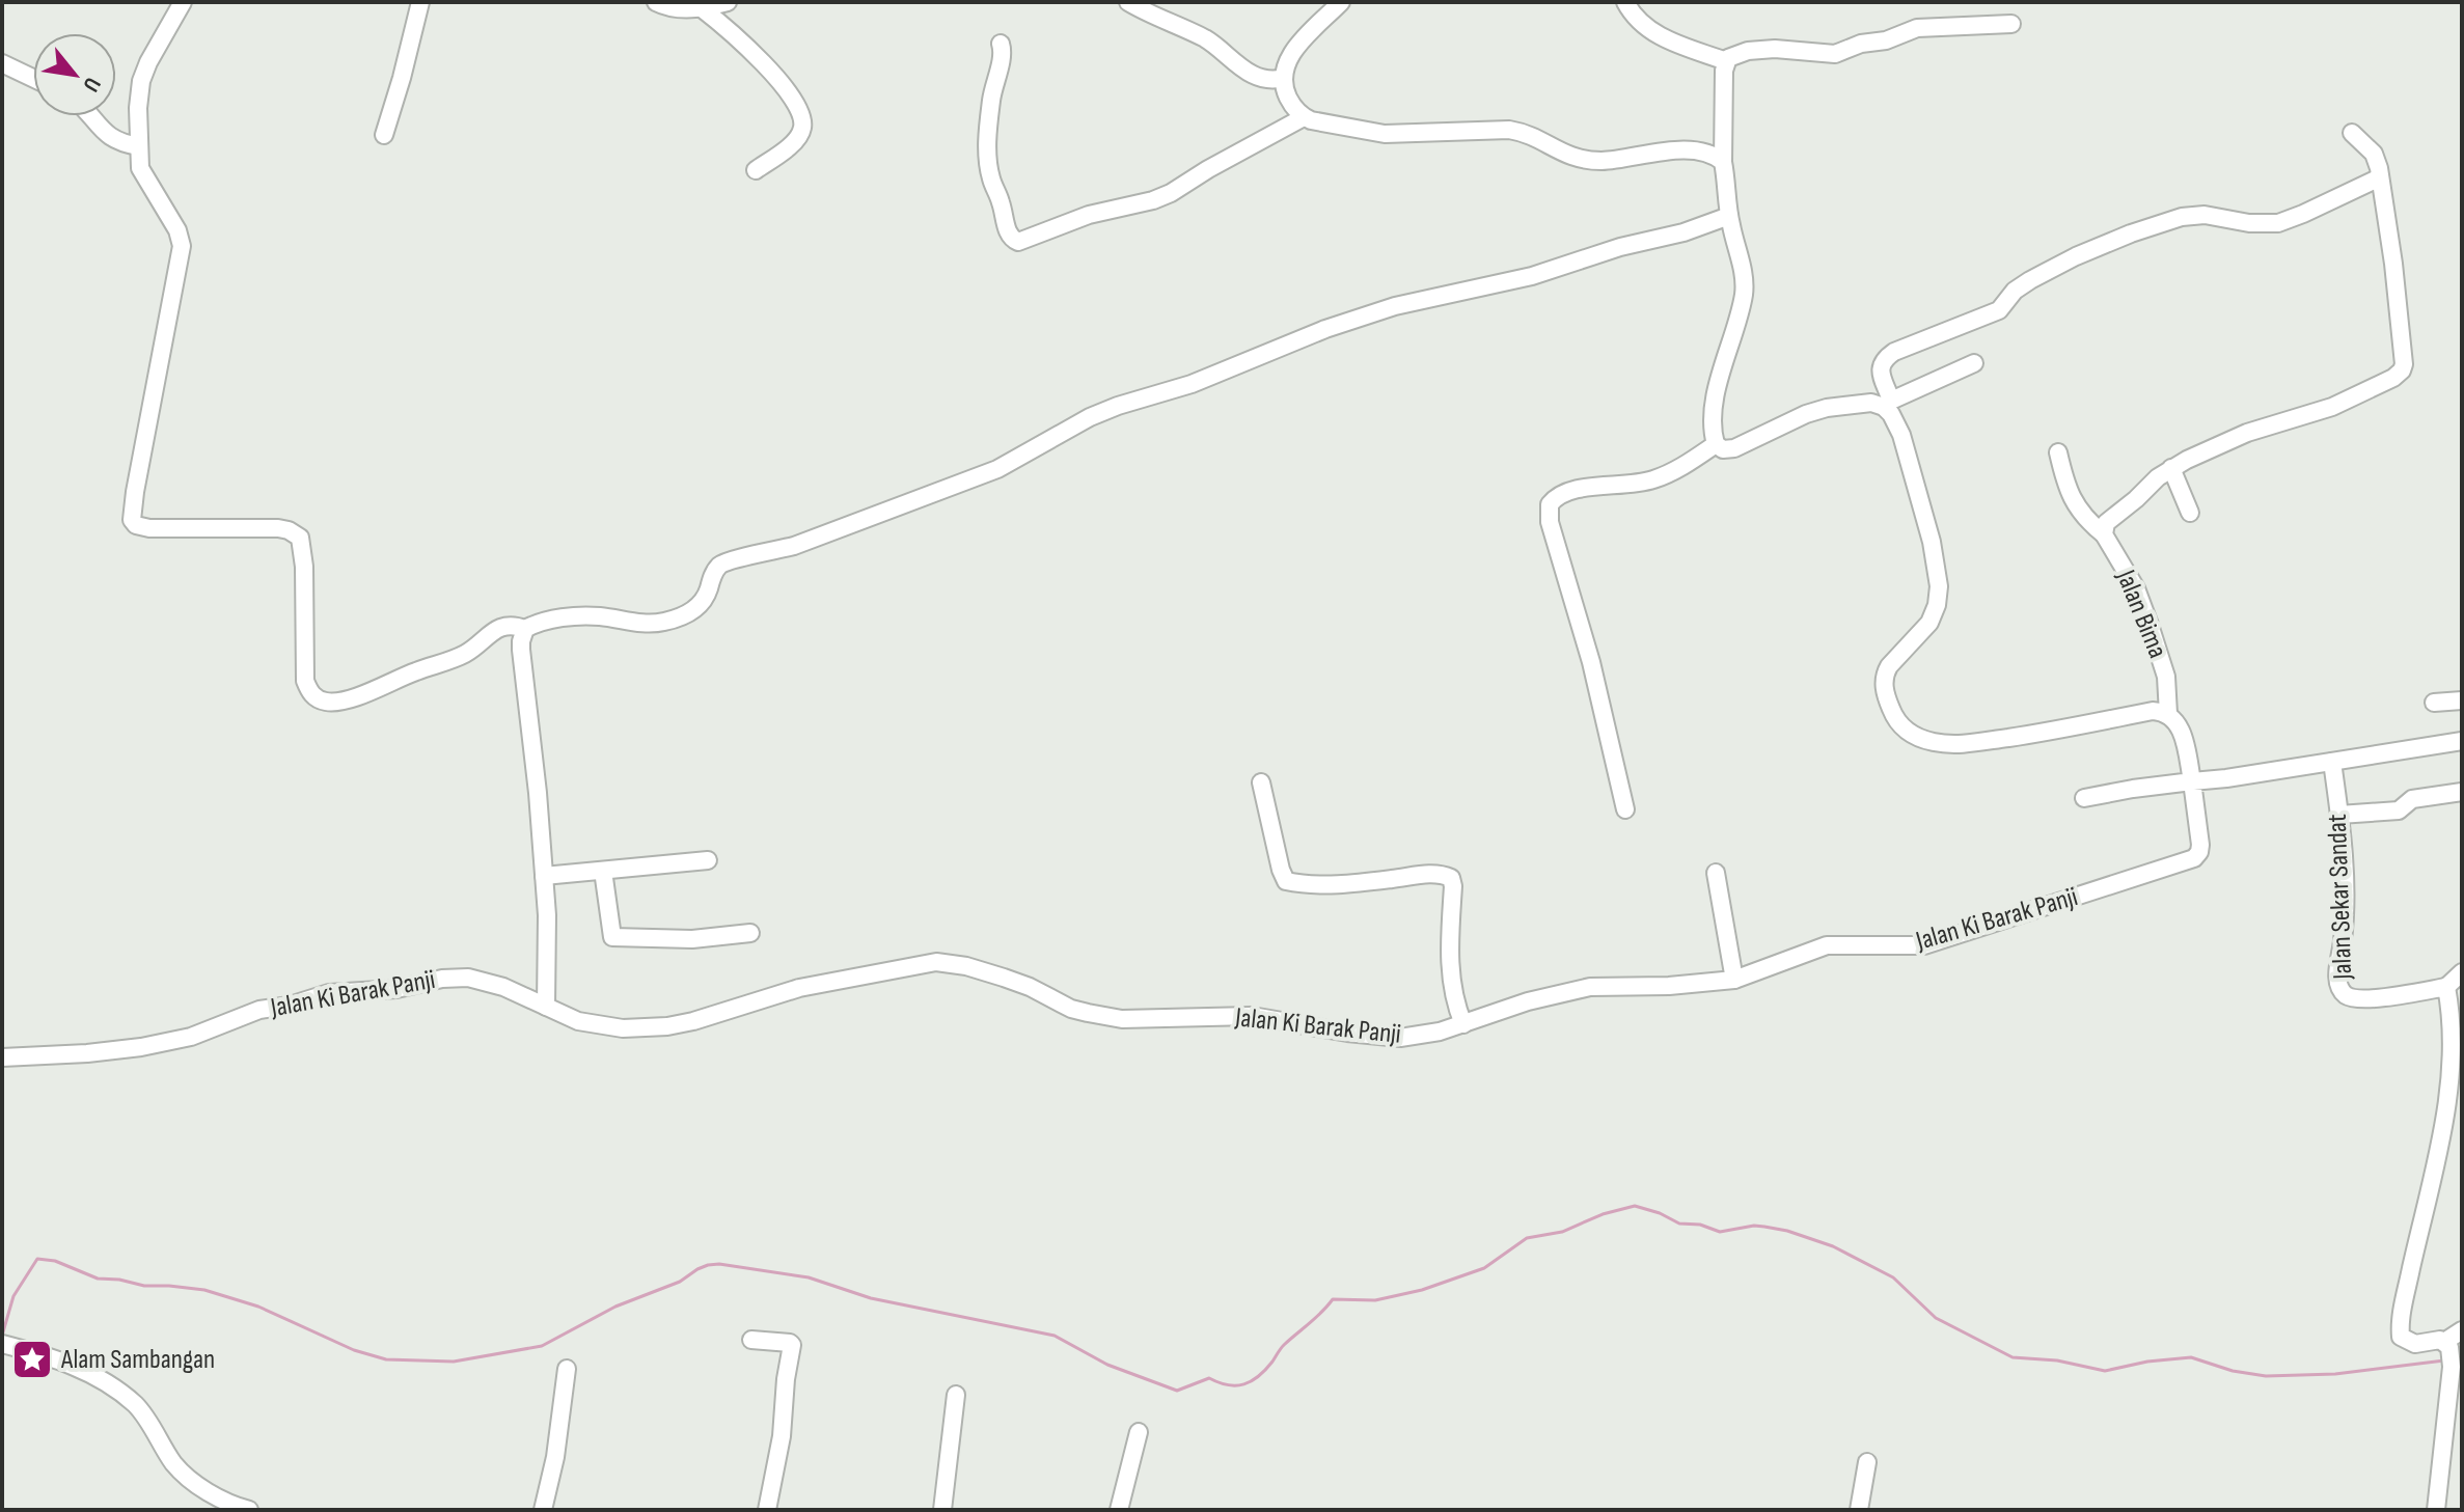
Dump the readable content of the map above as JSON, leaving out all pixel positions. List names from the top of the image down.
{
  "streets": {
    "street": ["Jalan Bima", "Jalan Sekar Sandat", "Jalan Ki Barak Panji"]
  },
  "crossings": [
    ["Jalan Bima", "Jalan Ki Barak Panji"]
  ],
  "places": {
    "place": ["Alam Sambangan"]
  },
  "north": "bottom right"
}
